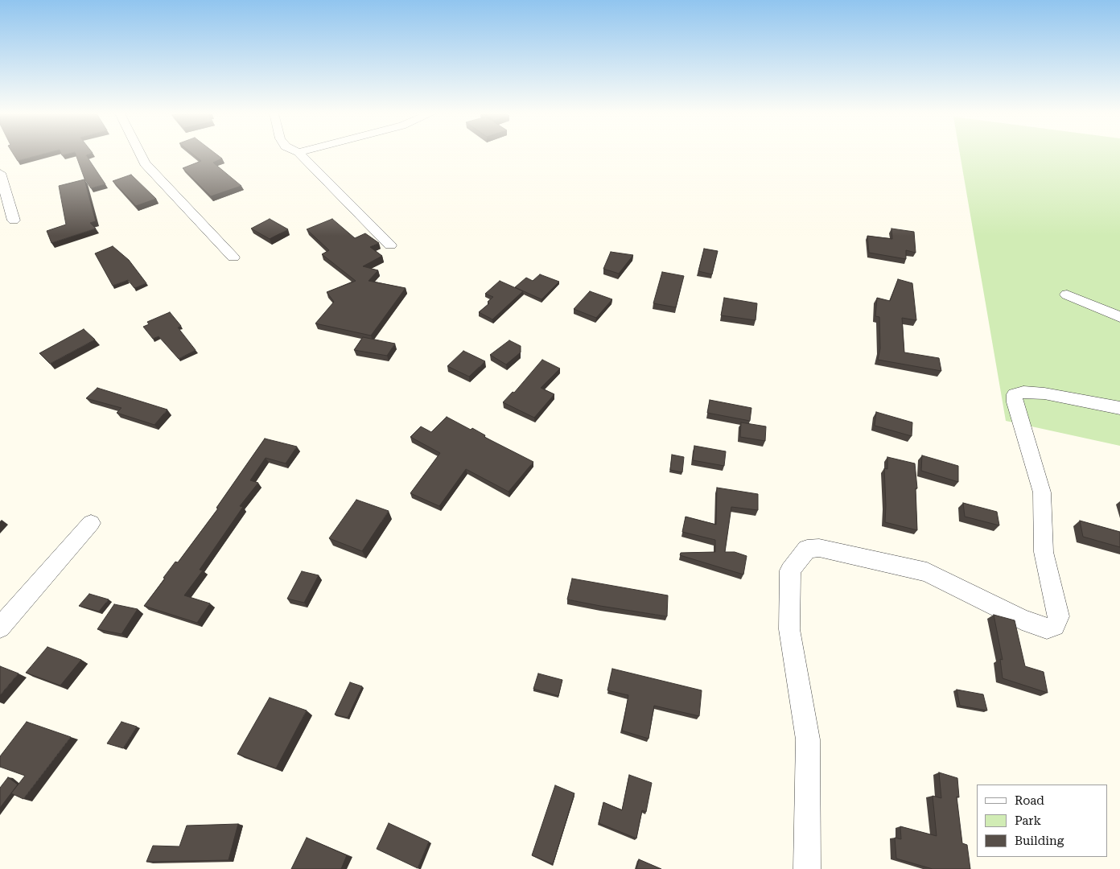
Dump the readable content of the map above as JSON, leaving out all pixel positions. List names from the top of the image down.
{
  "legend": ["Road", "Park", "Building"]
}
